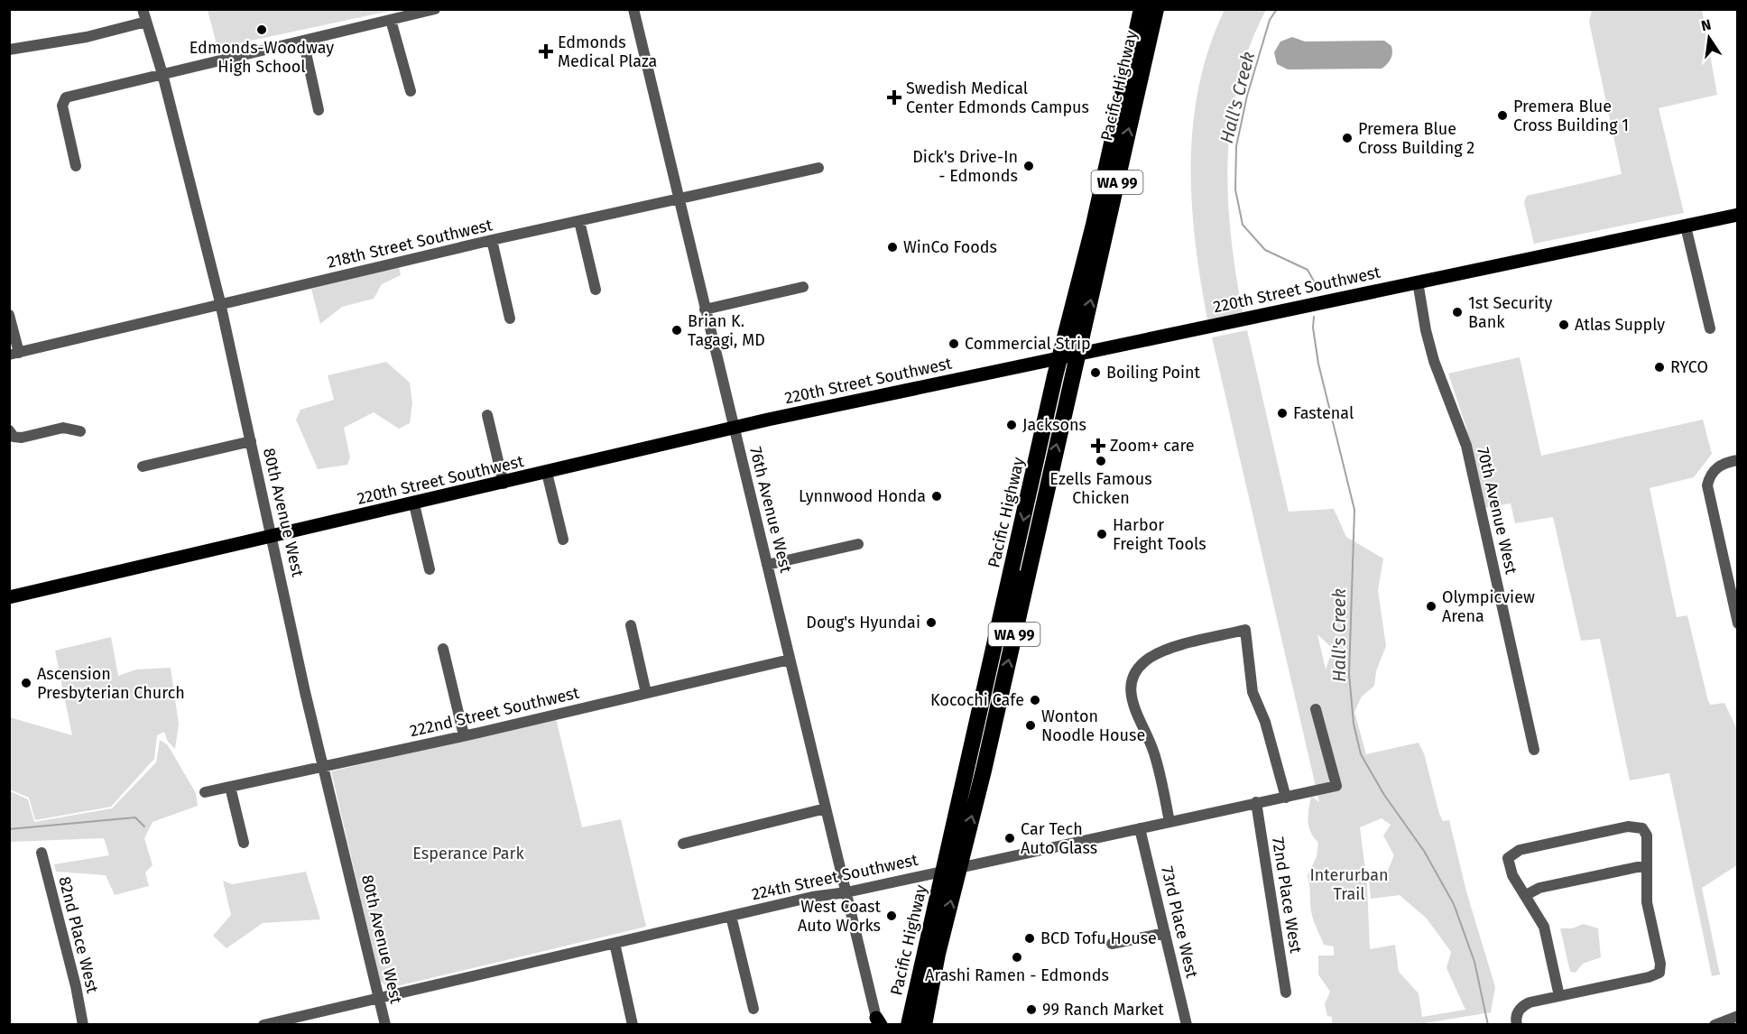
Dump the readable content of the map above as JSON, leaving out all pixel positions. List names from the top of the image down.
{
  "streets": {
    "highway": ["Pacific Highway", "WA 99"],
    "main road": ["220th Street Southwest"],
    "street": [
      "218th Street Southwest",
      "76th Avenue West",
      "70th Avenue West",
      "80th Avenue West",
      "222nd Street Southwest",
      "224th Street Southwest",
      "72nd Place West",
      "73rd Place West",
      "82nd Place West"
    ]
  },
  "crossings": [
    ["Pacific Highway", "220th Street Southwest"],
    ["Pacific Highway", "224th Street Southwest"],
    ["218th Street Southwest", "76th Avenue West"],
    ["218th Street Southwest", "80th Avenue West"],
    ["220th Street Southwest", "76th Avenue West"],
    ["220th Street Southwest", "70th Avenue West"],
    ["220th Street Southwest", "80th Avenue West"],
    ["76th Avenue West", "222nd Street Southwest"],
    ["76th Avenue West", "224th Street Southwest"],
    ["80th Avenue West", "222nd Street Southwest"],
    ["80th Avenue West", "224th Street Southwest"],
    ["224th Street Southwest", "72nd Place West"],
    ["224th Street Southwest", "73rd Place West"]
  ],
  "water": ["Hall's Creek"],
  "parks": ["Esperance Park", "Interurban Trail"],
  "places": {
    "other": [
      "Edmonds-Woodway High School",
      "Premera Blue Cross Building 1",
      "Premera Blue Cross Building 2",
      "Dick's Drive-In - Edmonds",
      "WinCo Foods",
      "1st Security Bank",
      "Atlas Supply",
      "Brian K. Tagagi, MD",
      "Commercial Strip",
      "RYCO",
      "Boiling Point",
      "Fastenal",
      "Jacksons",
      "Ezells Famous Chicken",
      "Lynnwood Honda",
      "Harbor Freight Tools",
      "Olympicview Arena",
      "Doug's Hyundai",
      "Ascension Presbyterian Church",
      "Kocochi Cafe",
      "Wonton Noodle House",
      "Car Tech Auto Glass",
      "West Coast Auto Works",
      "BCD Tofu House",
      "Arashi Ramen - Edmonds",
      "99 Ranch Market"
    ],
    "health": ["Edmonds Medical Plaza", "Swedish Medical Center Edmonds Campus", "Zoom+ care"]
  },
  "north": "top"
}
